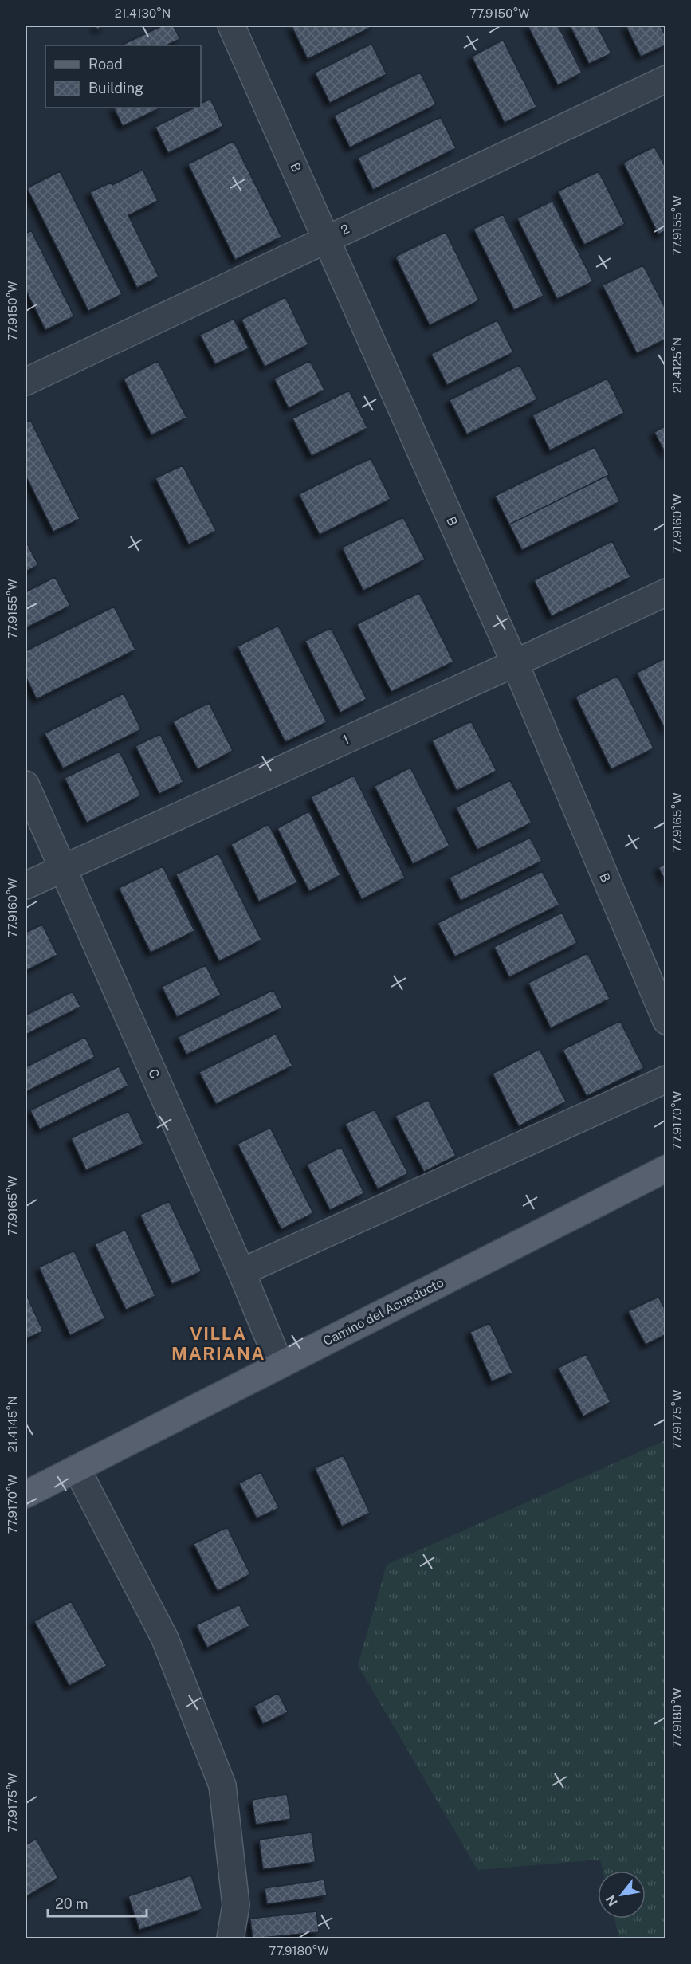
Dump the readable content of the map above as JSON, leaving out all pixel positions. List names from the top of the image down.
{
  "streets": {
    "main road": ["Camino del Acueducto"],
    "street": [
      "B",
      "2",
      "1",
      "C"
    ]
  },
  "crossings": [
    ["B", "2"],
    ["B", "1"],
    ["1", "C"],
    ["C", "Camino del Acueducto"]
  ],
  "districts": ["VILLA MARIANA"],
  "legend": ["Road", "Building"],
  "scale_bar": "20 m",
  "north": "bottom left",
  "coordinates": [
    "21.4130°N",
    "77.9150°W",
    "77.9155°W",
    "21.4125°N",
    "77.9160°W",
    "77.9165°W",
    "77.9170°W",
    "77.9175°W",
    "21.4145°N",
    "77.9180°W"
  ]
}
